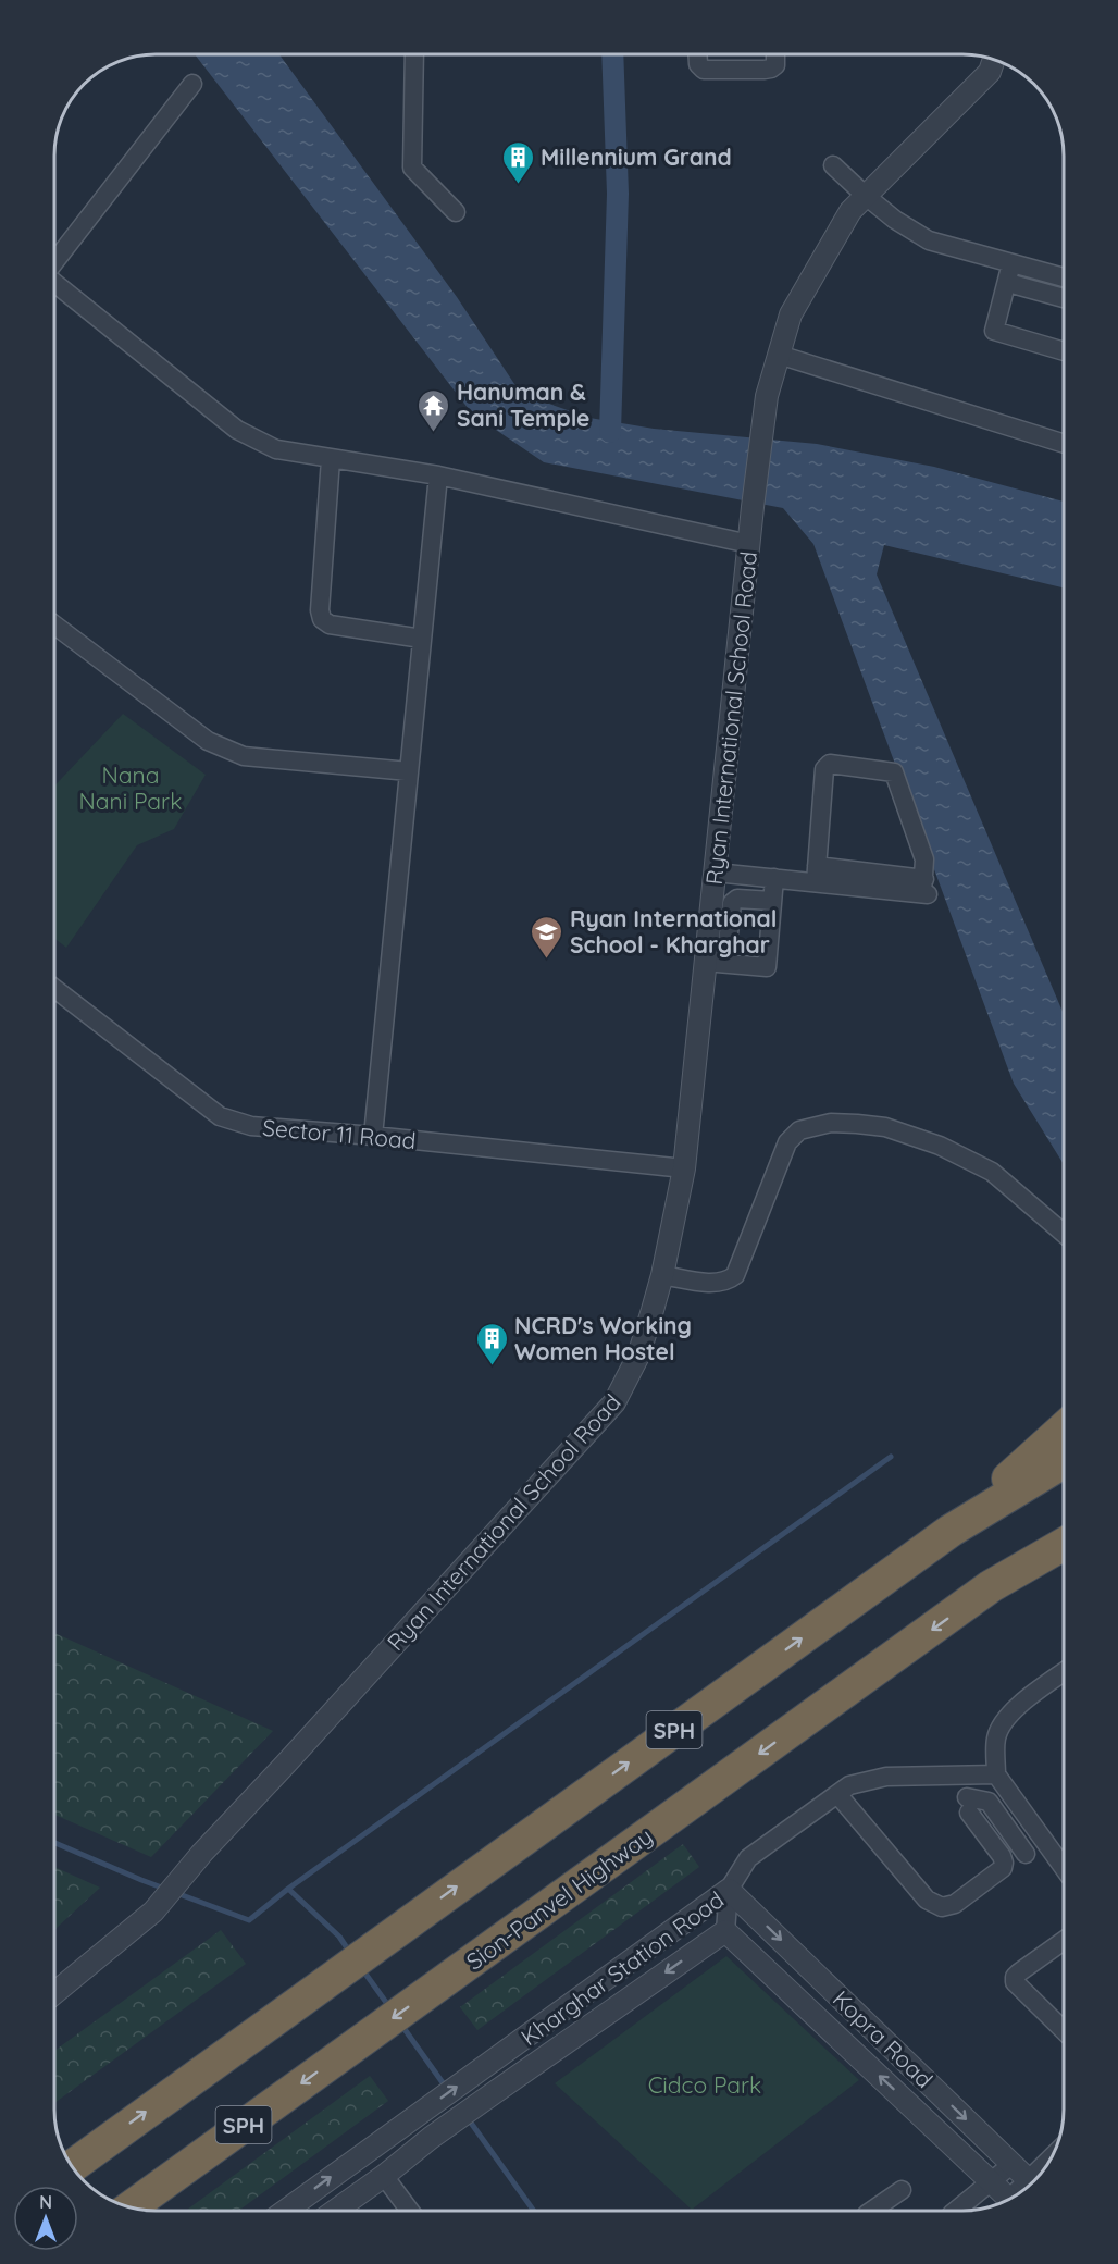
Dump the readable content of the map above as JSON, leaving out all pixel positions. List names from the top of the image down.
{
  "streets": {
    "highway": ["SPH", "Sion-Panvel Highway"],
    "street": [
      "Ryan International School Road",
      "Sector 11 Road",
      "Kharghar Station Road",
      "Kopra Road"
    ]
  },
  "crossings": [
    ["Ryan International School Road", "Sector 11 Road"],
    ["SPH", "Sion-Panvel Highway"],
    ["Kharghar Station Road", "Kopra Road"]
  ],
  "parks": ["Nana Nani Park", "Cidco Park"],
  "places": {
    "building": ["Millennium Grand", "NCRD's Working Women Hostel"],
    "temple": ["Hanuman & Sani Temple"],
    "school or university": ["Ryan International School - Kharghar"]
  },
  "north": "top"
}
